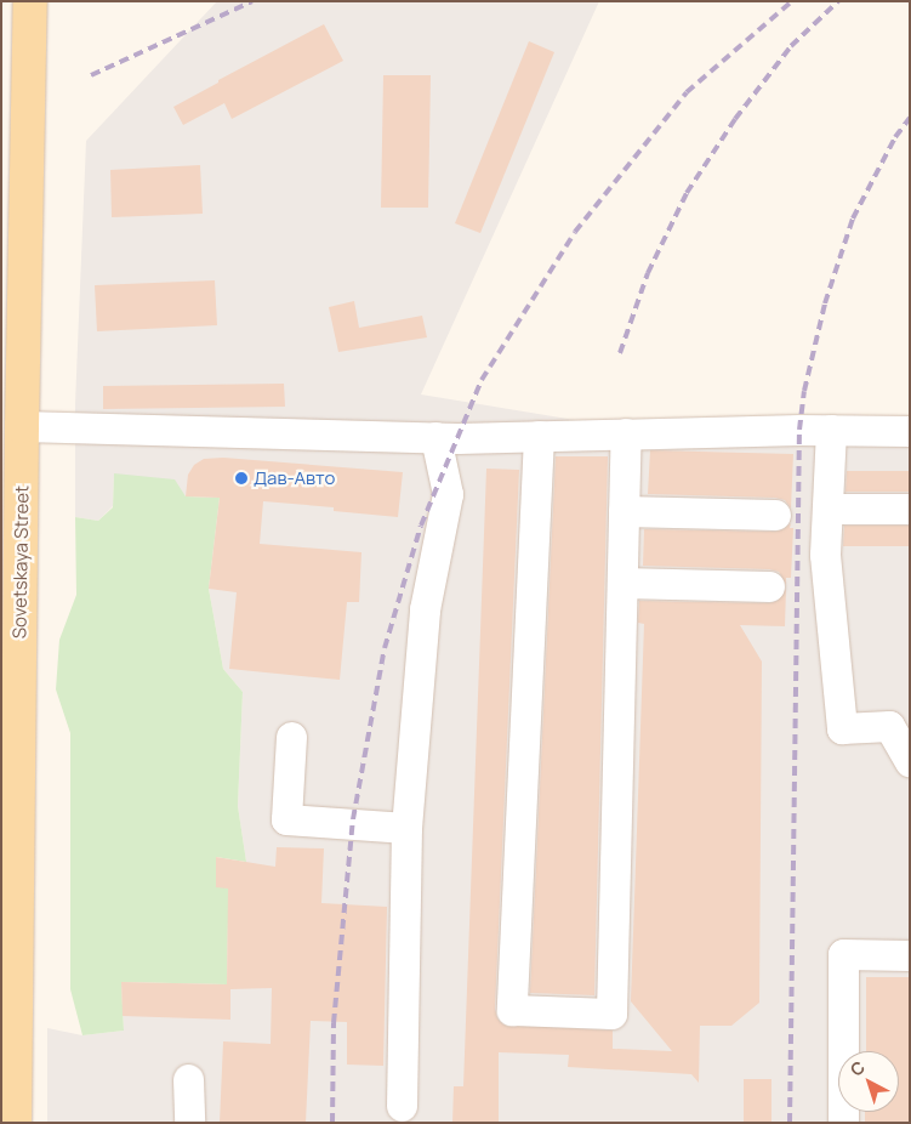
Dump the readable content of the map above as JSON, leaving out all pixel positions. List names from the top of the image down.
{
  "streets": {
    "main road": ["Sovetskaya Street"]
  },
  "places": ["Дав-Авто"],
  "north": "top left"
}
